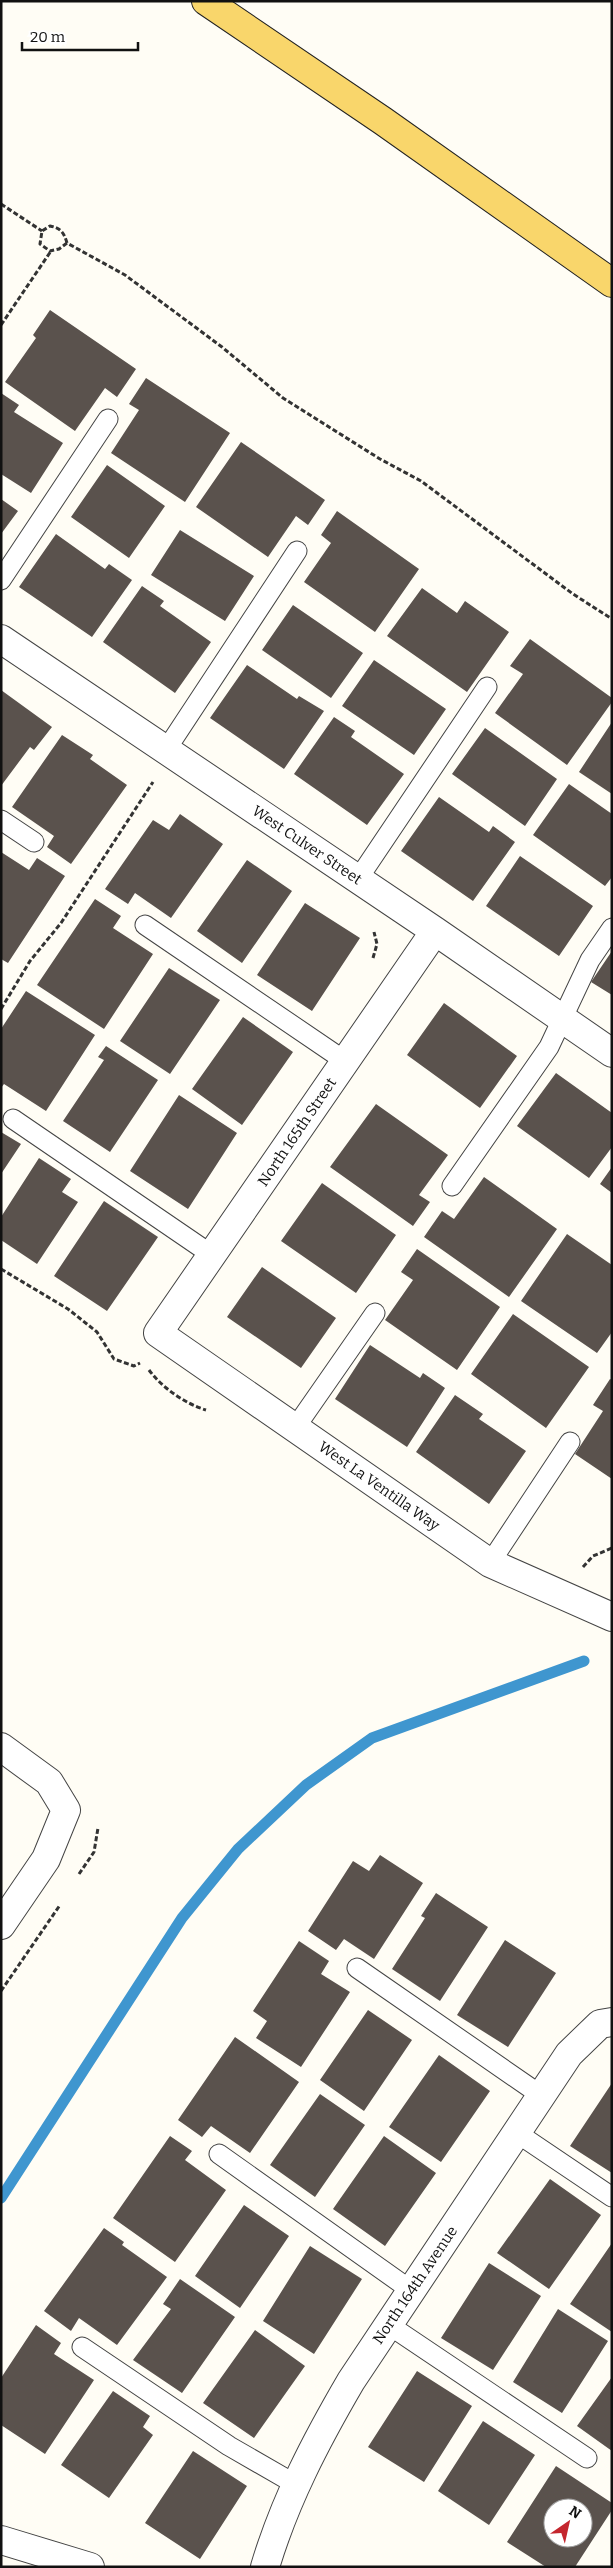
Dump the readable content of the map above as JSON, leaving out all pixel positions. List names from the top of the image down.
{
  "streets": {
    "street": [
      "West Culver Street",
      "North 165th Street",
      "West La Ventilla Way",
      "North 164th Avenue"
    ]
  },
  "crossings": [
    ["West Culver Street", "North 165th Street"],
    ["North 165th Street", "West La Ventilla Way"]
  ],
  "scale_bar": "20 m",
  "north": "top right"
}
